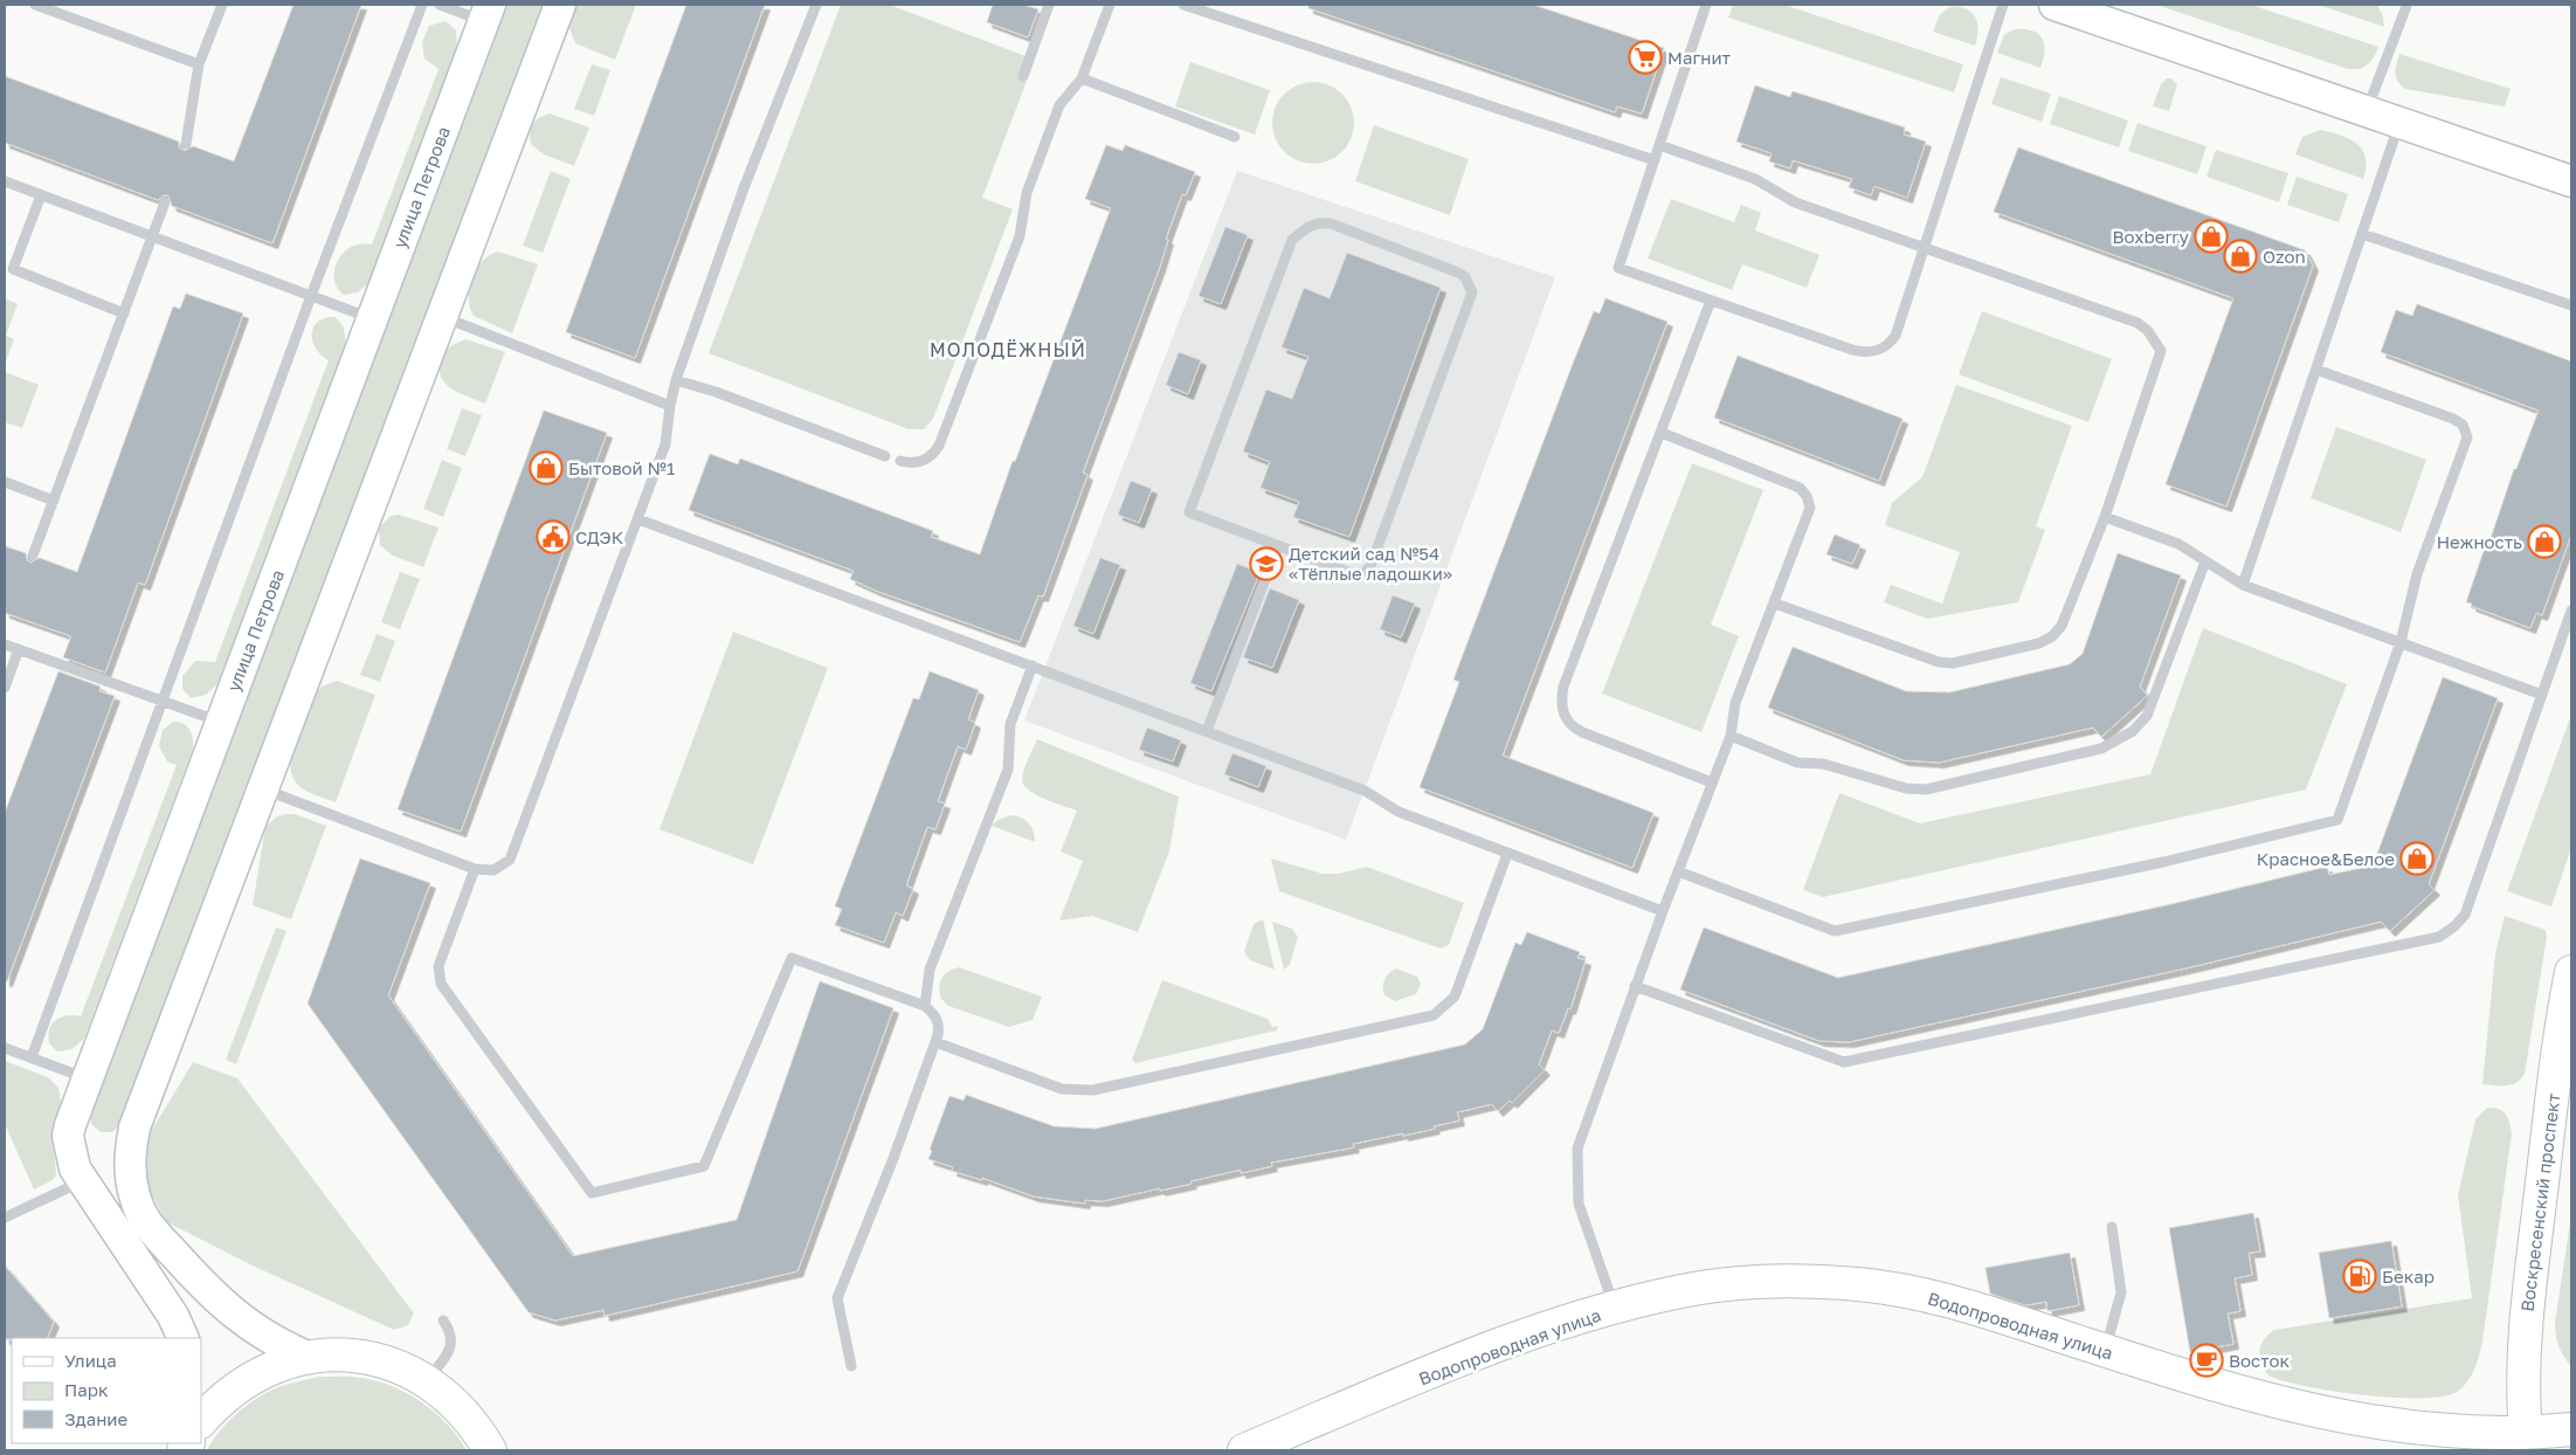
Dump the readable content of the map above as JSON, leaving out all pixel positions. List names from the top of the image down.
{
  "streets": {
    "main road": ["улица Петрова", "Воскресенский проспект", "Водопроводная улица"]
  },
  "crossings": [
    ["Воскресенский проспект", "Водопроводная улица"]
  ],
  "districts": ["МОЛОДЁЖНЫЙ"],
  "places": {
    "supermarket": ["Магнит"],
    "shop": [
      "Boxberry",
      "Ozon",
      "Бытовой №1",
      "Нежность",
      "Красное&Белое"
    ],
    "public building": ["СДЭК"],
    "school or university": ["Детский сад №54 «Тёплые ладошки»"],
    "fuel station": ["Бекар"],
    "cafe": ["Восток"]
  },
  "legend": ["Улица", "Парк", "Здание"]
}
